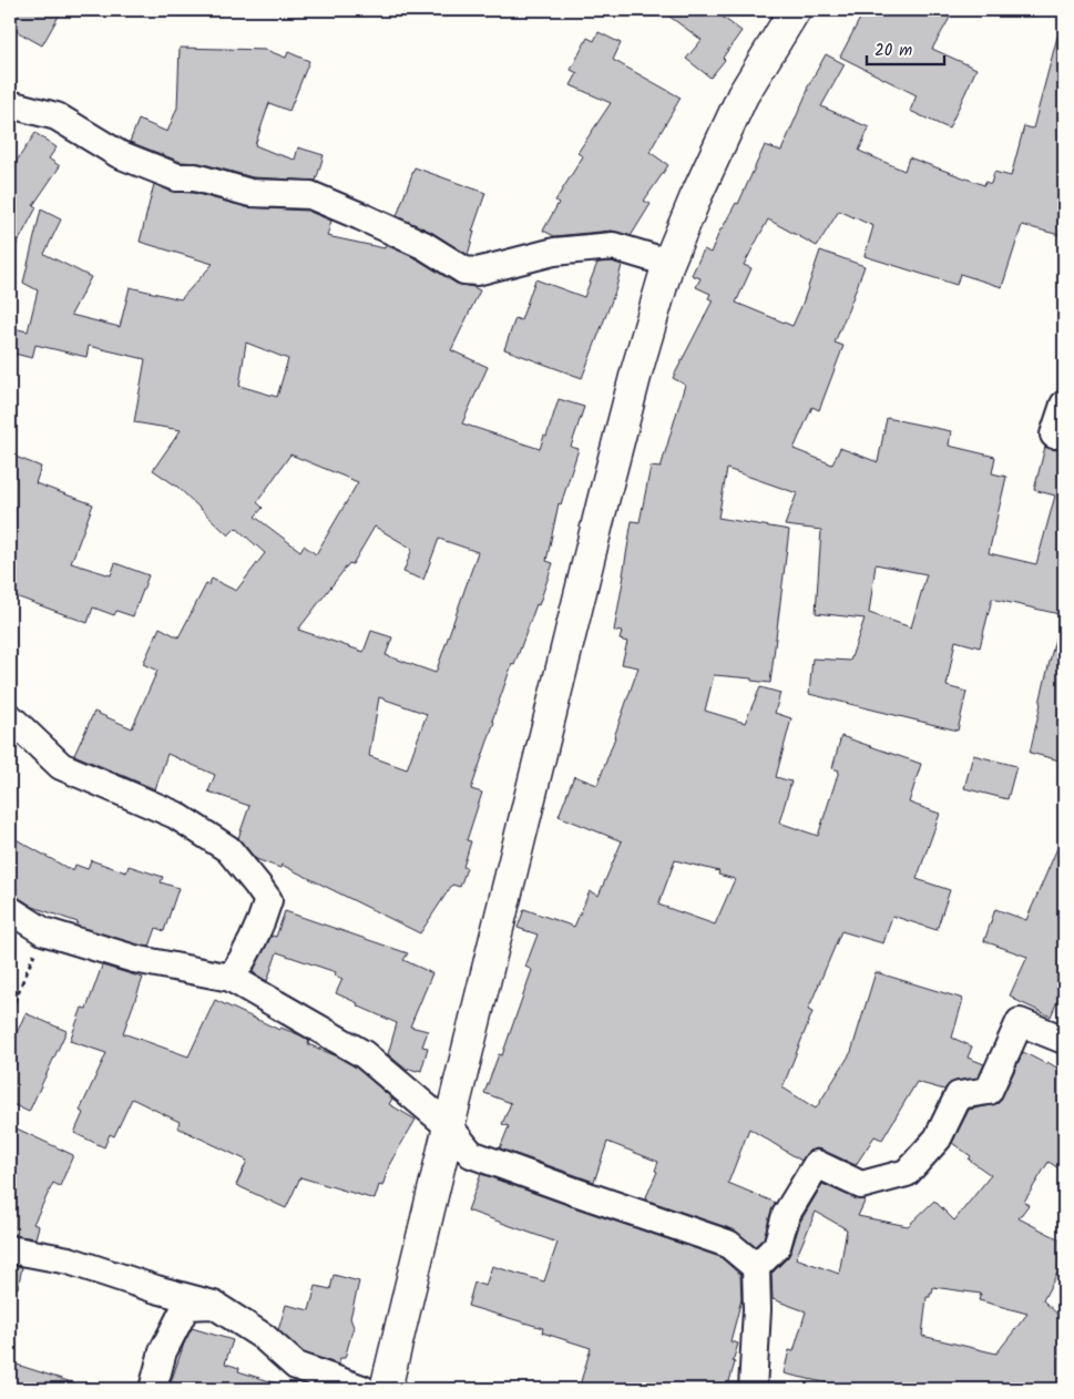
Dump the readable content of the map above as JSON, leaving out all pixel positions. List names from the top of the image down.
{
  "scale_bar": "20 m"
}
